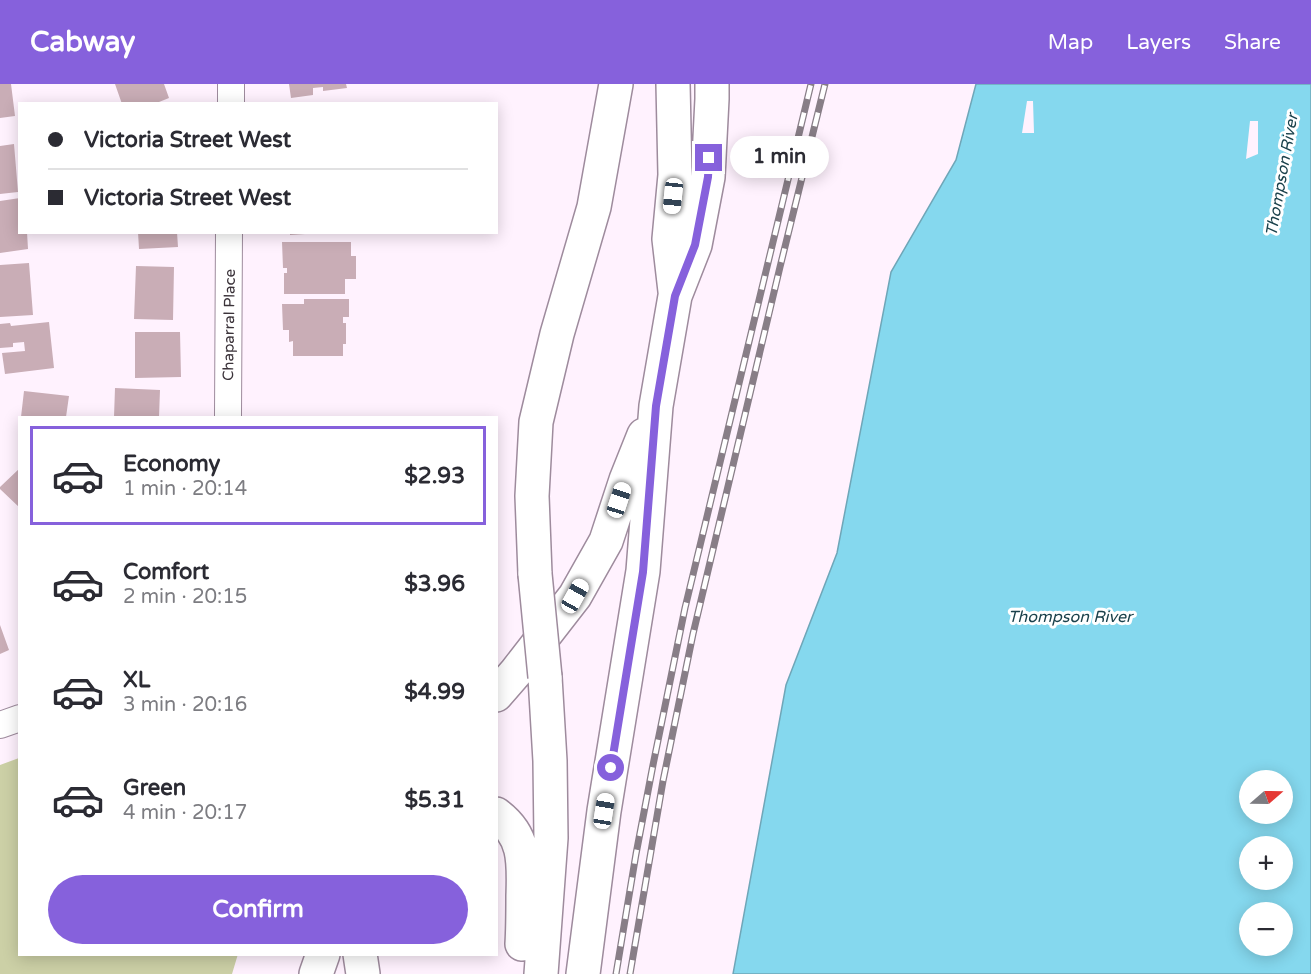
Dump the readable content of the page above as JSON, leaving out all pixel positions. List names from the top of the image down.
{
  "streets": {
    "street": ["Chaparral Place"]
  },
  "water": ["Thompson River"],
  "north": "right",
  "page": {
    "header": "Cabway",
    "nav": ["Map", "Layers", "Share"],
    "banner": ["Victoria Street West", "Victoria Street West"],
    "bubble": "1 min",
    "list": [
      {
        "name": "Economy",
        "note": "1 min · 20:14",
        "value": "$2.93"
      },
      {
        "name": "Comfort",
        "note": "2 min · 20:15",
        "value": "$3.96"
      },
      {
        "name": "XL",
        "note": "3 min · 20:16",
        "value": "$4.99"
      },
      {
        "name": "Green",
        "note": "4 min · 20:17",
        "value": "$5.31"
      }
    ],
    "map_buttons": ["+", "−"],
    "buttons": "Confirm"
  }
}
